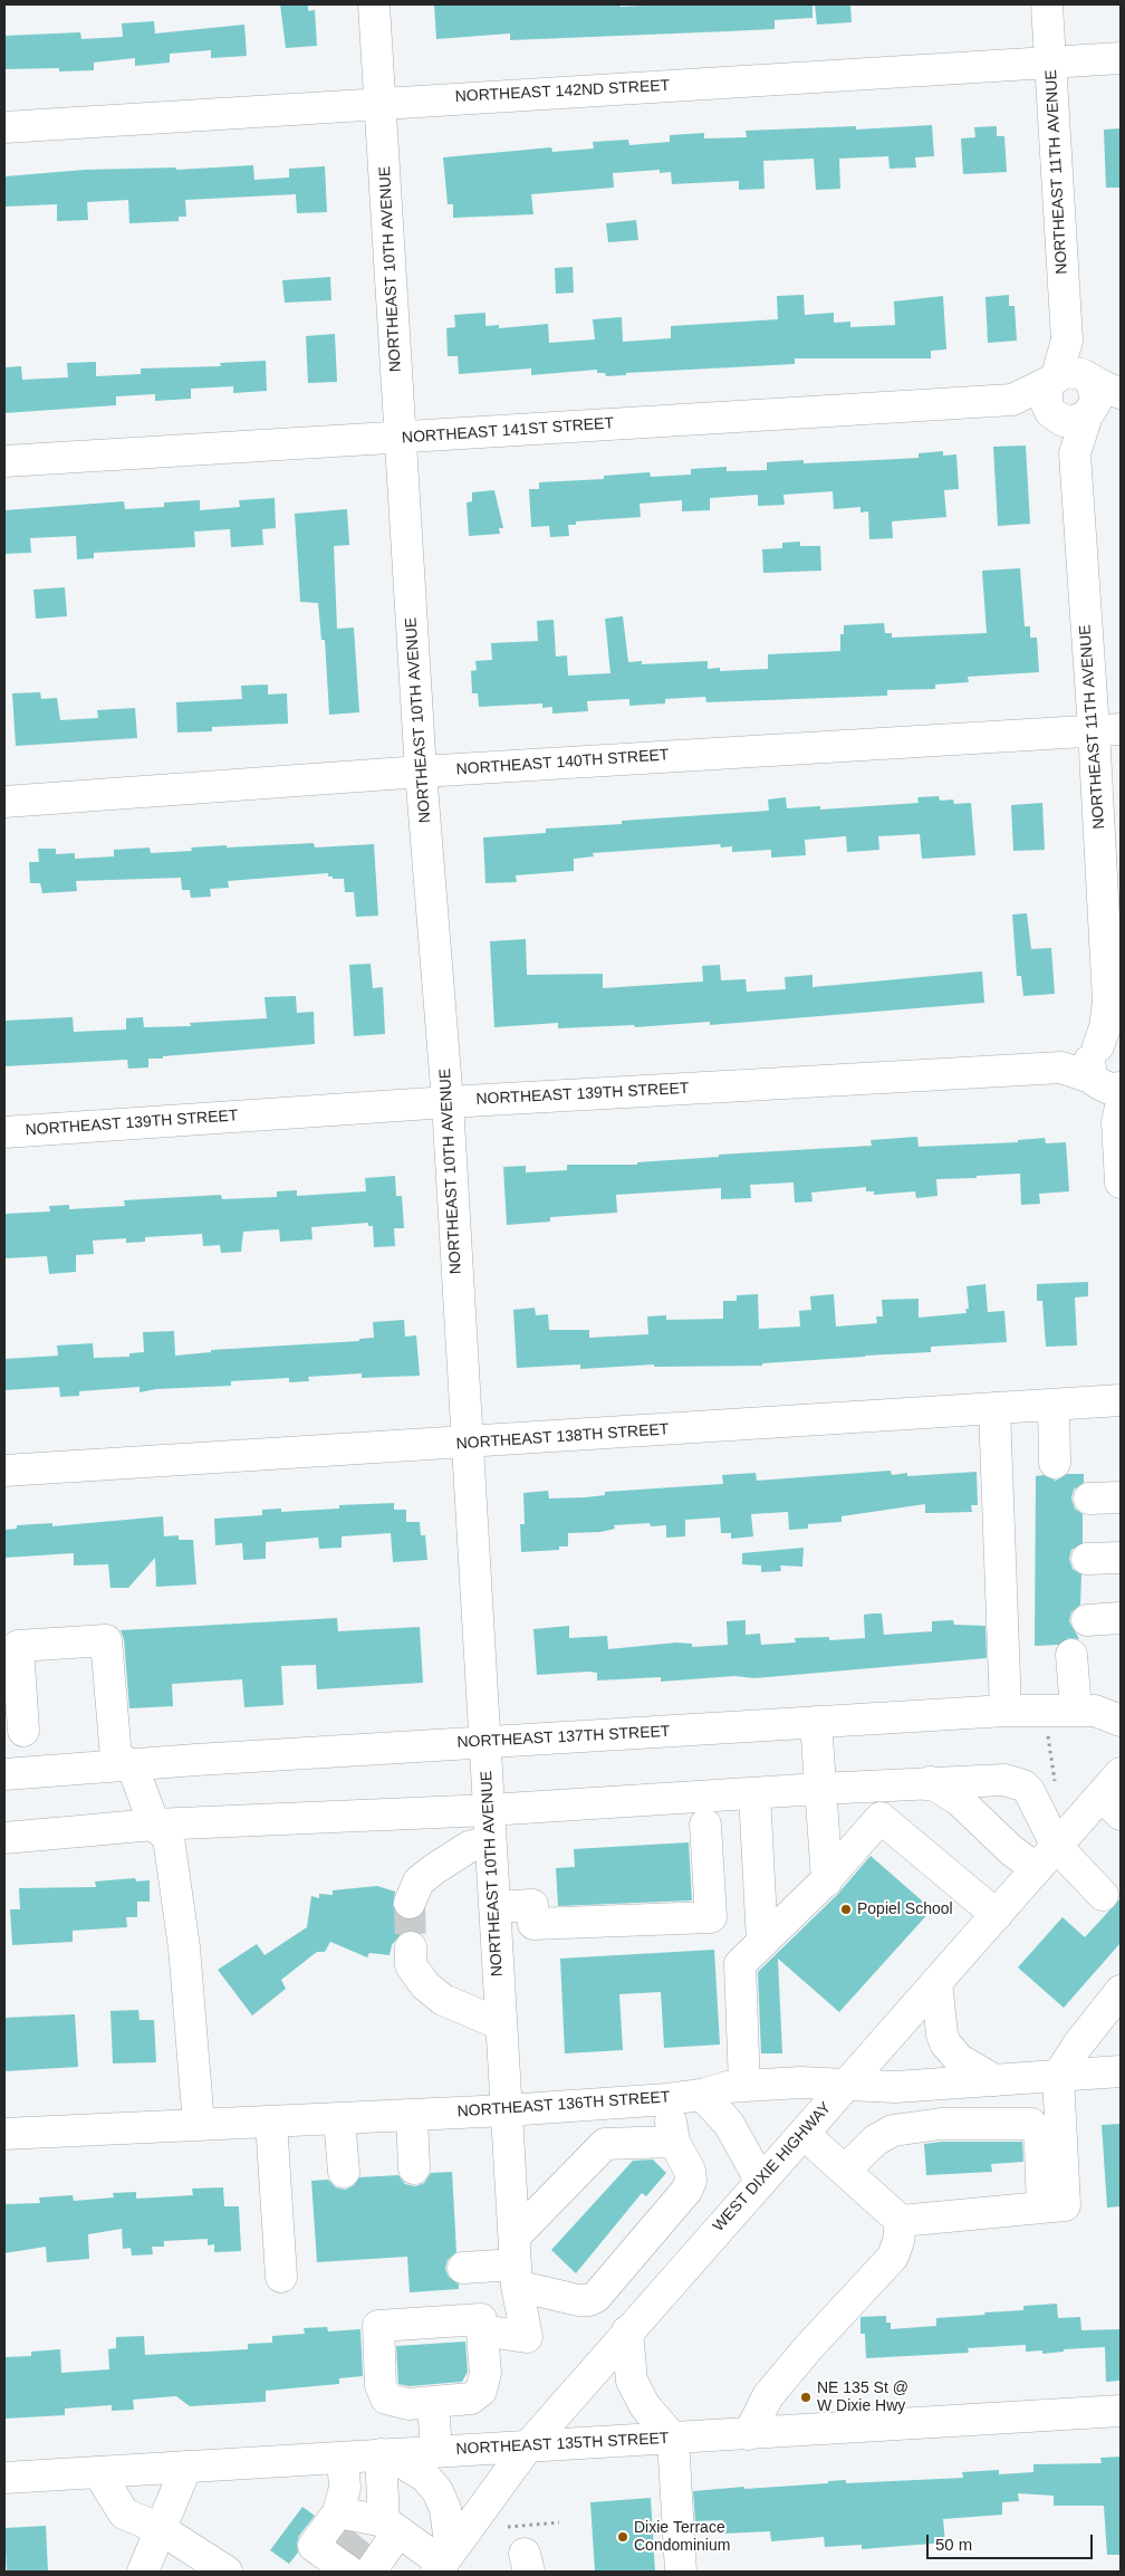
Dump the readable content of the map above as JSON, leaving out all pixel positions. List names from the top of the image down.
{
  "streets": {
    "street": [
      "NORTHEAST 142ND STREET",
      "NORTHEAST 11TH AVENUE",
      "NORTHEAST 10TH AVENUE",
      "NORTHEAST 141ST STREET",
      "NORTHEAST 140TH STREET",
      "NORTHEAST 139TH STREET",
      "NORTHEAST 138TH STREET",
      "NORTHEAST 137TH STREET",
      "NORTHEAST 136TH STREET",
      "WEST DIXIE HIGHWAY",
      "NORTHEAST 135TH STREET"
    ]
  },
  "crossings": [
    ["NORTHEAST 142ND STREET", "NORTHEAST 11TH AVENUE"],
    ["NORTHEAST 142ND STREET", "NORTHEAST 10TH AVENUE"],
    ["NORTHEAST 11TH AVENUE", "NORTHEAST 141ST STREET"],
    ["NORTHEAST 11TH AVENUE", "NORTHEAST 140TH STREET"],
    ["NORTHEAST 11TH AVENUE", "NORTHEAST 139TH STREET"],
    ["NORTHEAST 10TH AVENUE", "NORTHEAST 141ST STREET"],
    ["NORTHEAST 10TH AVENUE", "NORTHEAST 140TH STREET"],
    ["NORTHEAST 10TH AVENUE", "NORTHEAST 139TH STREET"],
    ["NORTHEAST 10TH AVENUE", "NORTHEAST 138TH STREET"],
    ["NORTHEAST 10TH AVENUE", "NORTHEAST 137TH STREET"],
    ["NORTHEAST 10TH AVENUE", "NORTHEAST 136TH STREET"],
    ["NORTHEAST 136TH STREET", "WEST DIXIE HIGHWAY"],
    ["WEST DIXIE HIGHWAY", "NORTHEAST 135TH STREET"]
  ],
  "places": ["Popiel School", "NE 135 St @ W Dixie Hwy", "Dixie Terrace Condominium"],
  "scale_bar": "50 m"
}
